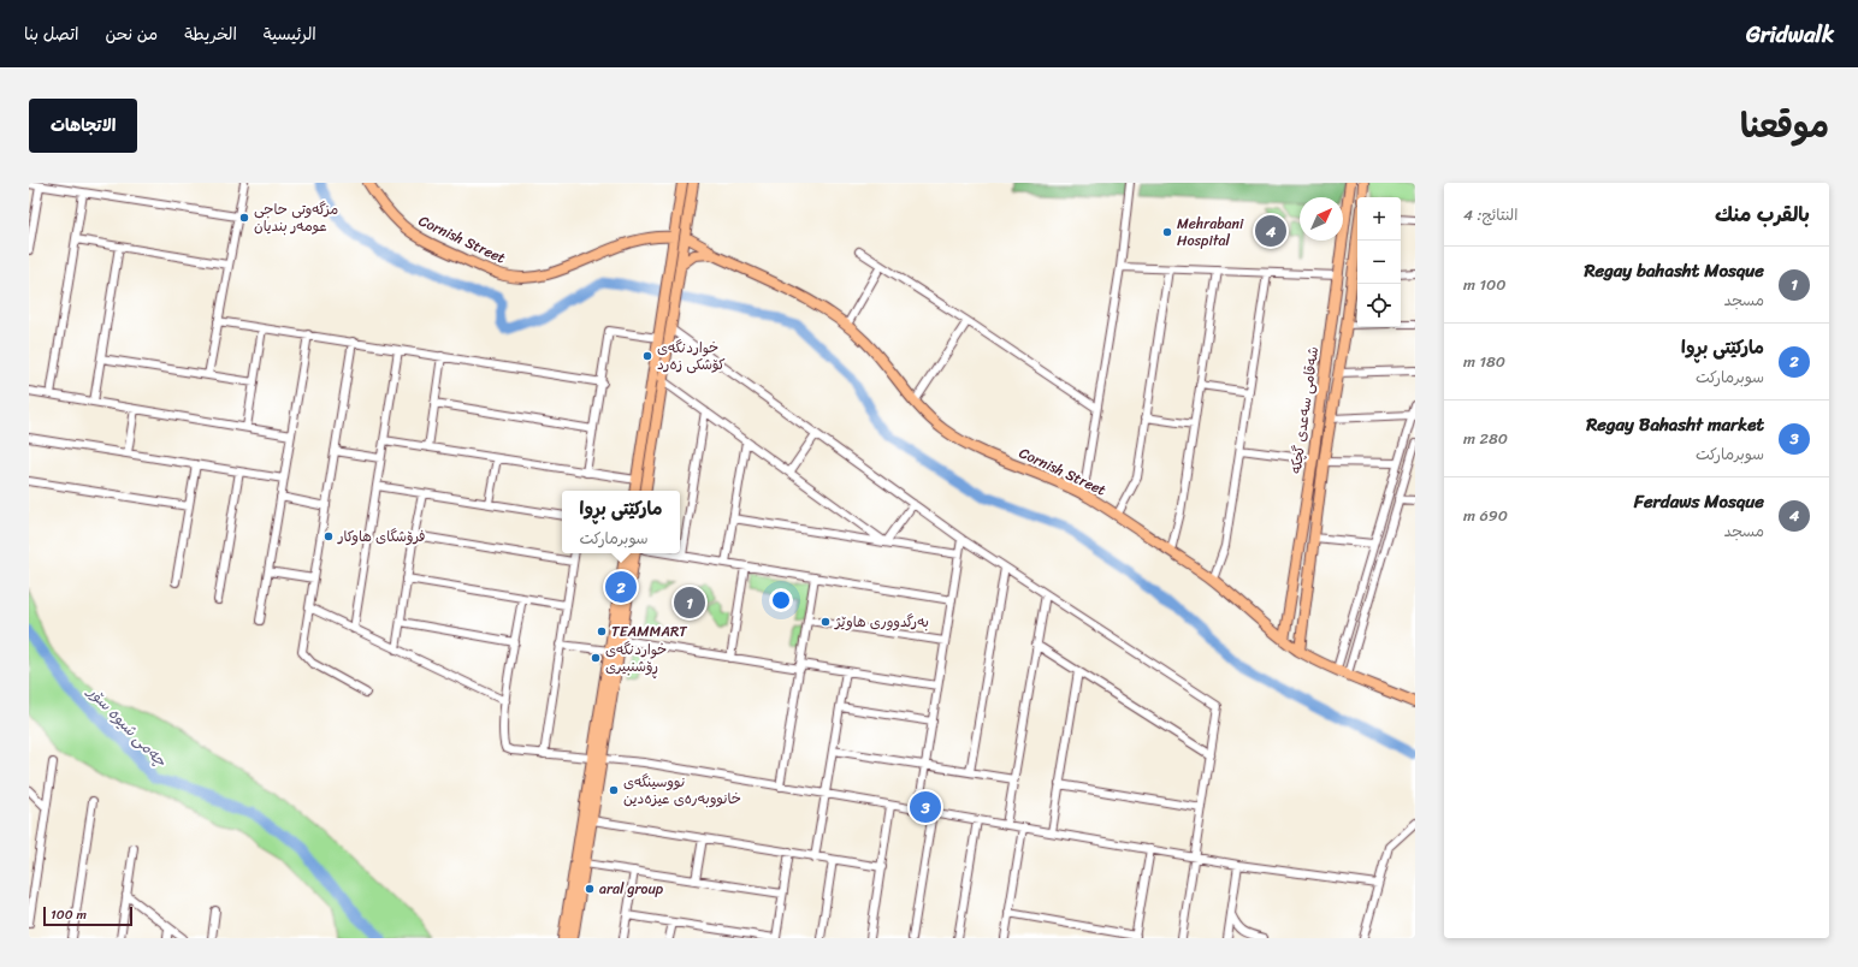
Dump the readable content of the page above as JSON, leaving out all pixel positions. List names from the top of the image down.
{
  "streets": {
    "main road": ["Cornish Street", "شەقامی سەعدی گچکە"]
  },
  "crossings": [
    ["Cornish Street", "شەقامی سەعدی گچکە"]
  ],
  "water": ["چەمی شیوە سۆر"],
  "places": [
    "مزگەوتی حاجی عومەر بندیان",
    "Mehrabani Hospital",
    "خواردنگەی کۆشکی زەرد",
    "فرۆشگای ھاوکار",
    "بەرگدووری هاوێژ",
    "TEAMMART",
    "خواردنگەی ڕۆشنبیری",
    "نووسینگەی خانووبەرەی عیزەدین",
    "aral group"
  ],
  "scale_bar": "100 m",
  "north": "top right",
  "page": {
    "header": "Gridwalk",
    "nav": [
      "الرئيسية",
      "الخريطة",
      "من نحن",
      "اتصل بنا"
    ],
    "title": "موقعنا",
    "buttons": "الاتجاهات",
    "heading": ["بالقرب منك", "النتائج: 4"],
    "map_buttons": ["+", "−"],
    "pins": [
      "4",
      "2",
      "1",
      "3"
    ],
    "list": [
      {
        "mark": "1",
        "name": "Regay bahasht Mosque",
        "note": "مسجد",
        "value": "100 m"
      },
      {
        "mark": "2",
        "name": "مارکێتی بڕوا",
        "note": "سوبرماركت",
        "value": "180 m"
      },
      {
        "mark": "3",
        "name": "Regay Bahasht market",
        "note": "سوبرماركت",
        "value": "280 m"
      },
      {
        "mark": "4",
        "name": "Ferdaws Mosque",
        "note": "مسجد",
        "value": "690 m"
      }
    ],
    "popup": ["مارکێتی بڕوا", "سوبرماركت"],
    "scale": "100 m"
  }
}
